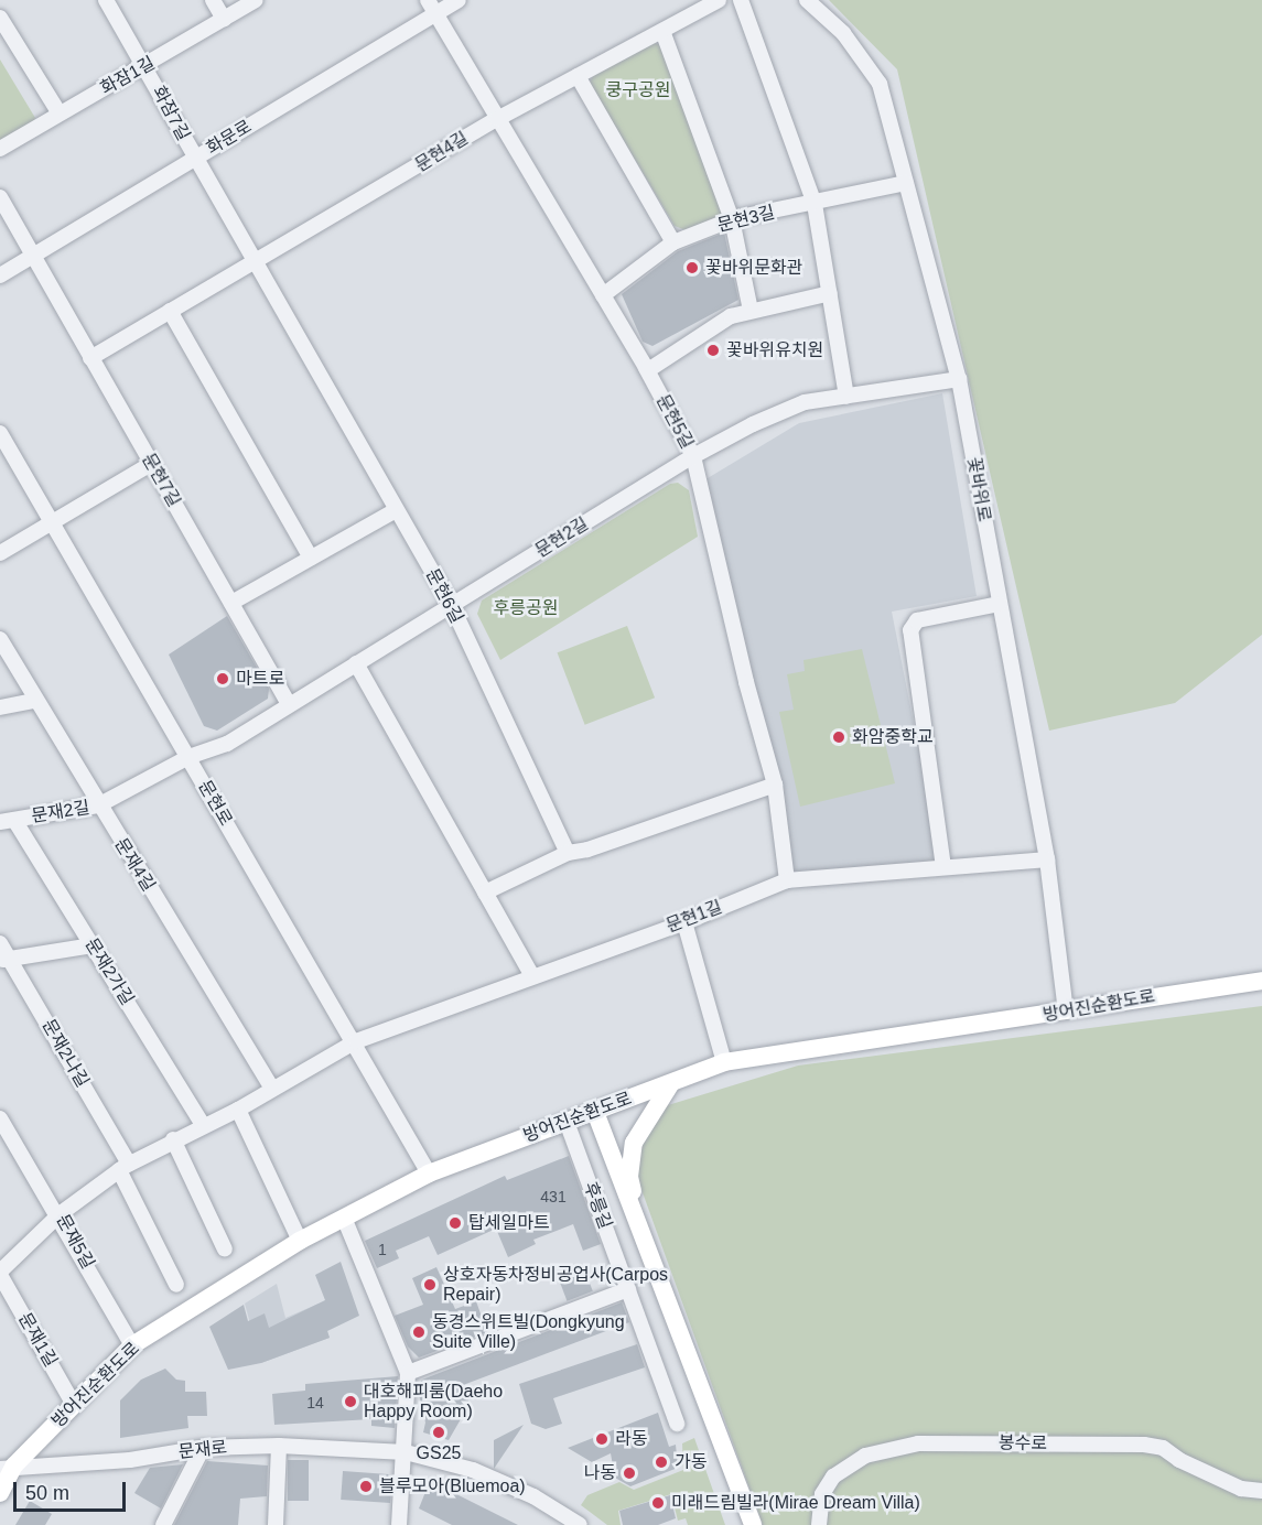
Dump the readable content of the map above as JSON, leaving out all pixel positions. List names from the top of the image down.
{
  "streets": {
    "main road": ["방어진순환도로"],
    "street": [
      "화잠1길",
      "화잠7길",
      "화문로",
      "문현4길",
      "문현3길",
      "문현5길",
      "문현7길",
      "꽃바위로",
      "문현2길",
      "문현6길",
      "문현로",
      "문재2길",
      "문재4길",
      "문현1길",
      "문재2가길",
      "문재2나길",
      "후릉길",
      "문재5길",
      "문재1길",
      "봉수로",
      "문재로"
    ]
  },
  "crossings": [
    ["화잠1길", "화잠7길"],
    ["화잠7길", "화문로"],
    ["화잠7길", "문현6길"],
    ["화문로", "문현5길"],
    ["화문로", "문현7길"],
    ["화문로", "문현6길"],
    ["문현4길", "문현5길"],
    ["문현4길", "문현7길"],
    ["문현4길", "문현6길"],
    ["문현3길", "문현5길"],
    ["문현3길", "꽃바위로"],
    ["문현5길", "문현2길"],
    ["문현5길", "문현1길"],
    ["문현7길", "문현2길"],
    ["꽃바위로", "문현2길"],
    ["꽃바위로", "문현1길"],
    ["꽃바위로", "방어진순환도로"],
    ["문현2길", "문현6길"],
    ["문현2길", "문현로"],
    ["문현2길", "문재2길"],
    ["문현로", "문재2길"],
    ["문현로", "문현1길"],
    ["문현로", "방어진순환도로"],
    ["문현로", "문재1길"],
    ["문재2길", "문재4길"],
    ["문재2길", "문재2가길"],
    ["문재4길", "문재1길"],
    ["문현1길", "문재1길"],
    ["문재2가길", "문재1길"],
    ["방어진순환도로", "후릉길"],
    ["방어진순환도로", "문재5길"],
    ["방어진순환도로", "문재1길"],
    ["방어진순환도로", "문재로"],
    ["문재2나길", "문재1길"],
    ["문재5길", "문재1길"]
  ],
  "parks": ["쿵구공원", "후릉공원"],
  "places": [
    "꽃바위문화관",
    "꽃바위유치원",
    "마트로",
    "화암중학교",
    "탑세일마트",
    "상호자동차정비공업사(Carpos Repair)",
    "동경스위트빌(Dongkyung Suite Ville)",
    "대호해피룸(Daeho Happy Room)",
    "GS25",
    "라동",
    "가동",
    "나동",
    "블루모아(Bluemoa)",
    "미래드림빌라(Mirae Dream Villa)"
  ],
  "house_numbers": ["431", "1", "14"],
  "scale_bar": "50 m"
}
